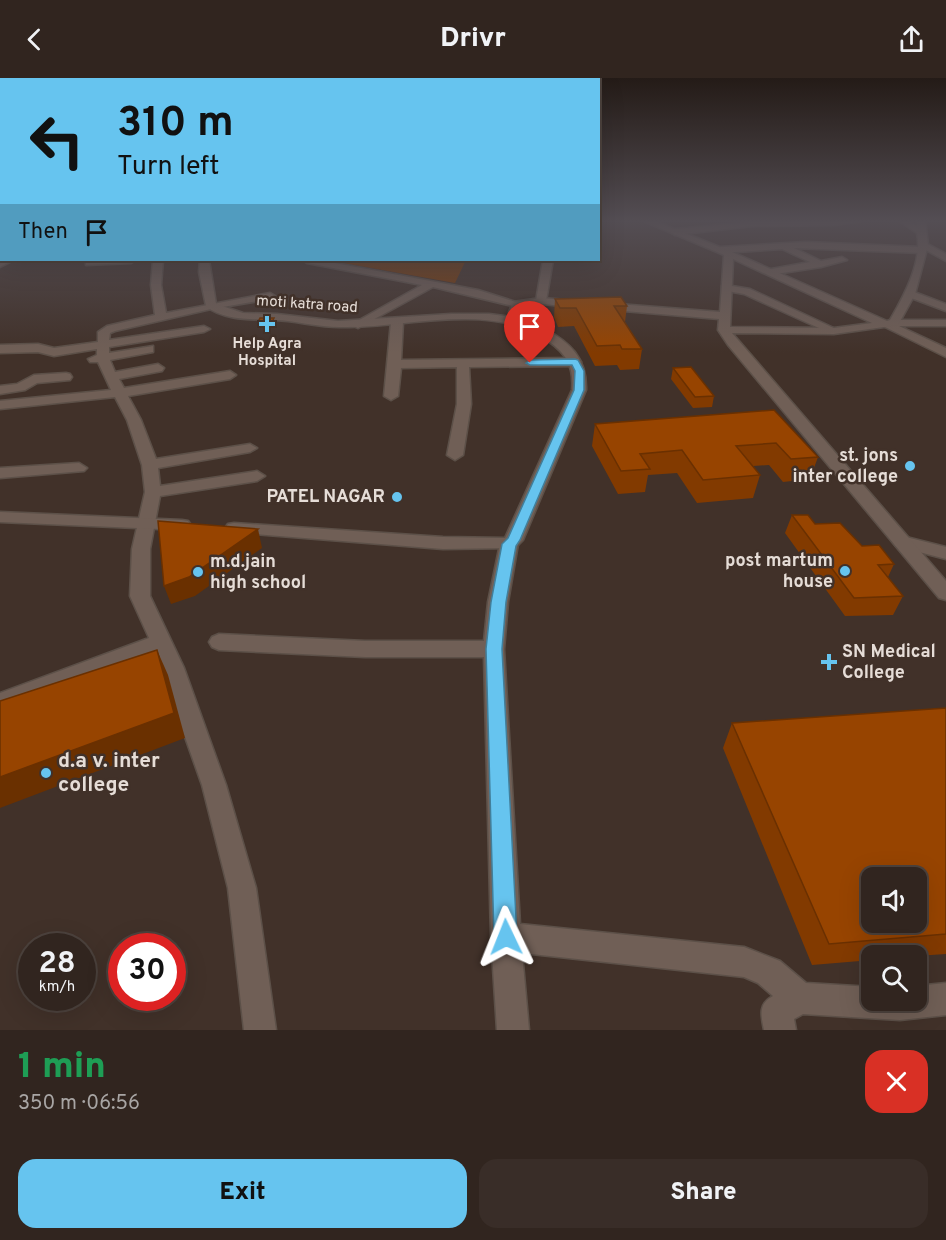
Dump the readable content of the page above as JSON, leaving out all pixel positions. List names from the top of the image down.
{
  "streets": {
    "street": ["moti katra road"]
  },
  "places": {
    "health": ["Help Agra Hospital", "SN Medical College"],
    "other": [
      "st. jons inter college",
      "PATEL NAGAR",
      "post martum house",
      "m.d.jain high school",
      "d.a v. inter college"
    ]
  },
  "page": {
    "header": "Drivr",
    "turn": ["310 m", "Turn left"],
    "then": "Then",
    "speed": "28 km/h",
    "limit": "30",
    "heading": ["1 min", "350 m · 06:56"],
    "buttons": ["Exit", "Share"]
  }
}
